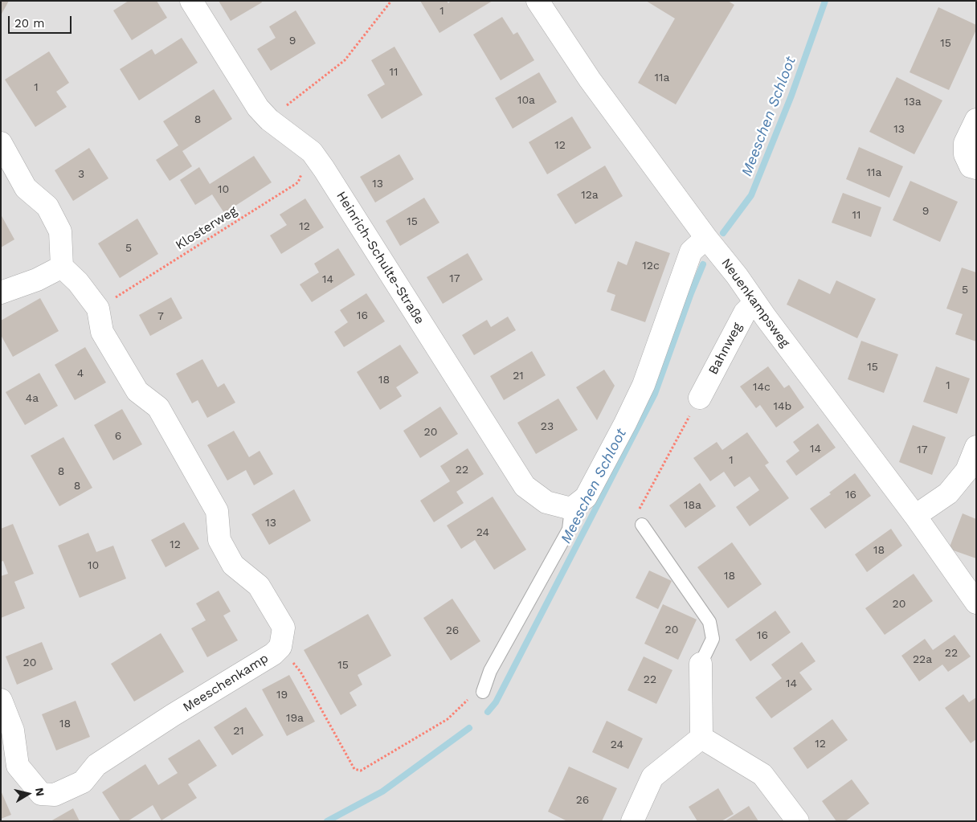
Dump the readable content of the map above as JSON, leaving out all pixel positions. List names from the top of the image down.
{
  "streets": {
    "street": [
      "Heinrich-Schulte-Straße",
      "Neuenkampsweg",
      "Bahnweg",
      "Meeschenkamp"
    ],
    "path": ["Klosterweg"]
  },
  "crossings": [
    ["Klosterweg", "Heinrich-Schulte-Straße"],
    ["Klosterweg", "Meeschenkamp"],
    ["Neuenkampsweg", "Bahnweg"]
  ],
  "water": ["Meeschen Schloot"],
  "house_numbers": [
    "1",
    "9",
    "15",
    "11",
    "11a",
    "1",
    "10a",
    "13a",
    "8",
    "13",
    "12",
    "11a",
    "3",
    "13",
    "10",
    "12a",
    "9",
    "11",
    "15",
    "12",
    "5",
    "12c",
    "17",
    "14",
    "5",
    "16",
    "7",
    "15",
    "4",
    "21",
    "18",
    "1",
    "14c",
    "4a",
    "14b",
    "23",
    "20",
    "6",
    "14",
    "17",
    "1",
    "22",
    "8",
    "8",
    "16",
    "18a",
    "13",
    "24",
    "12",
    "18",
    "10",
    "18",
    "20",
    "20",
    "26",
    "16",
    "22",
    "22a",
    "20",
    "15",
    "22",
    "14",
    "19",
    "19a",
    "18",
    "21",
    "12",
    "24",
    "26"
  ],
  "scale_bar": "20 m",
  "north": "right"
}
